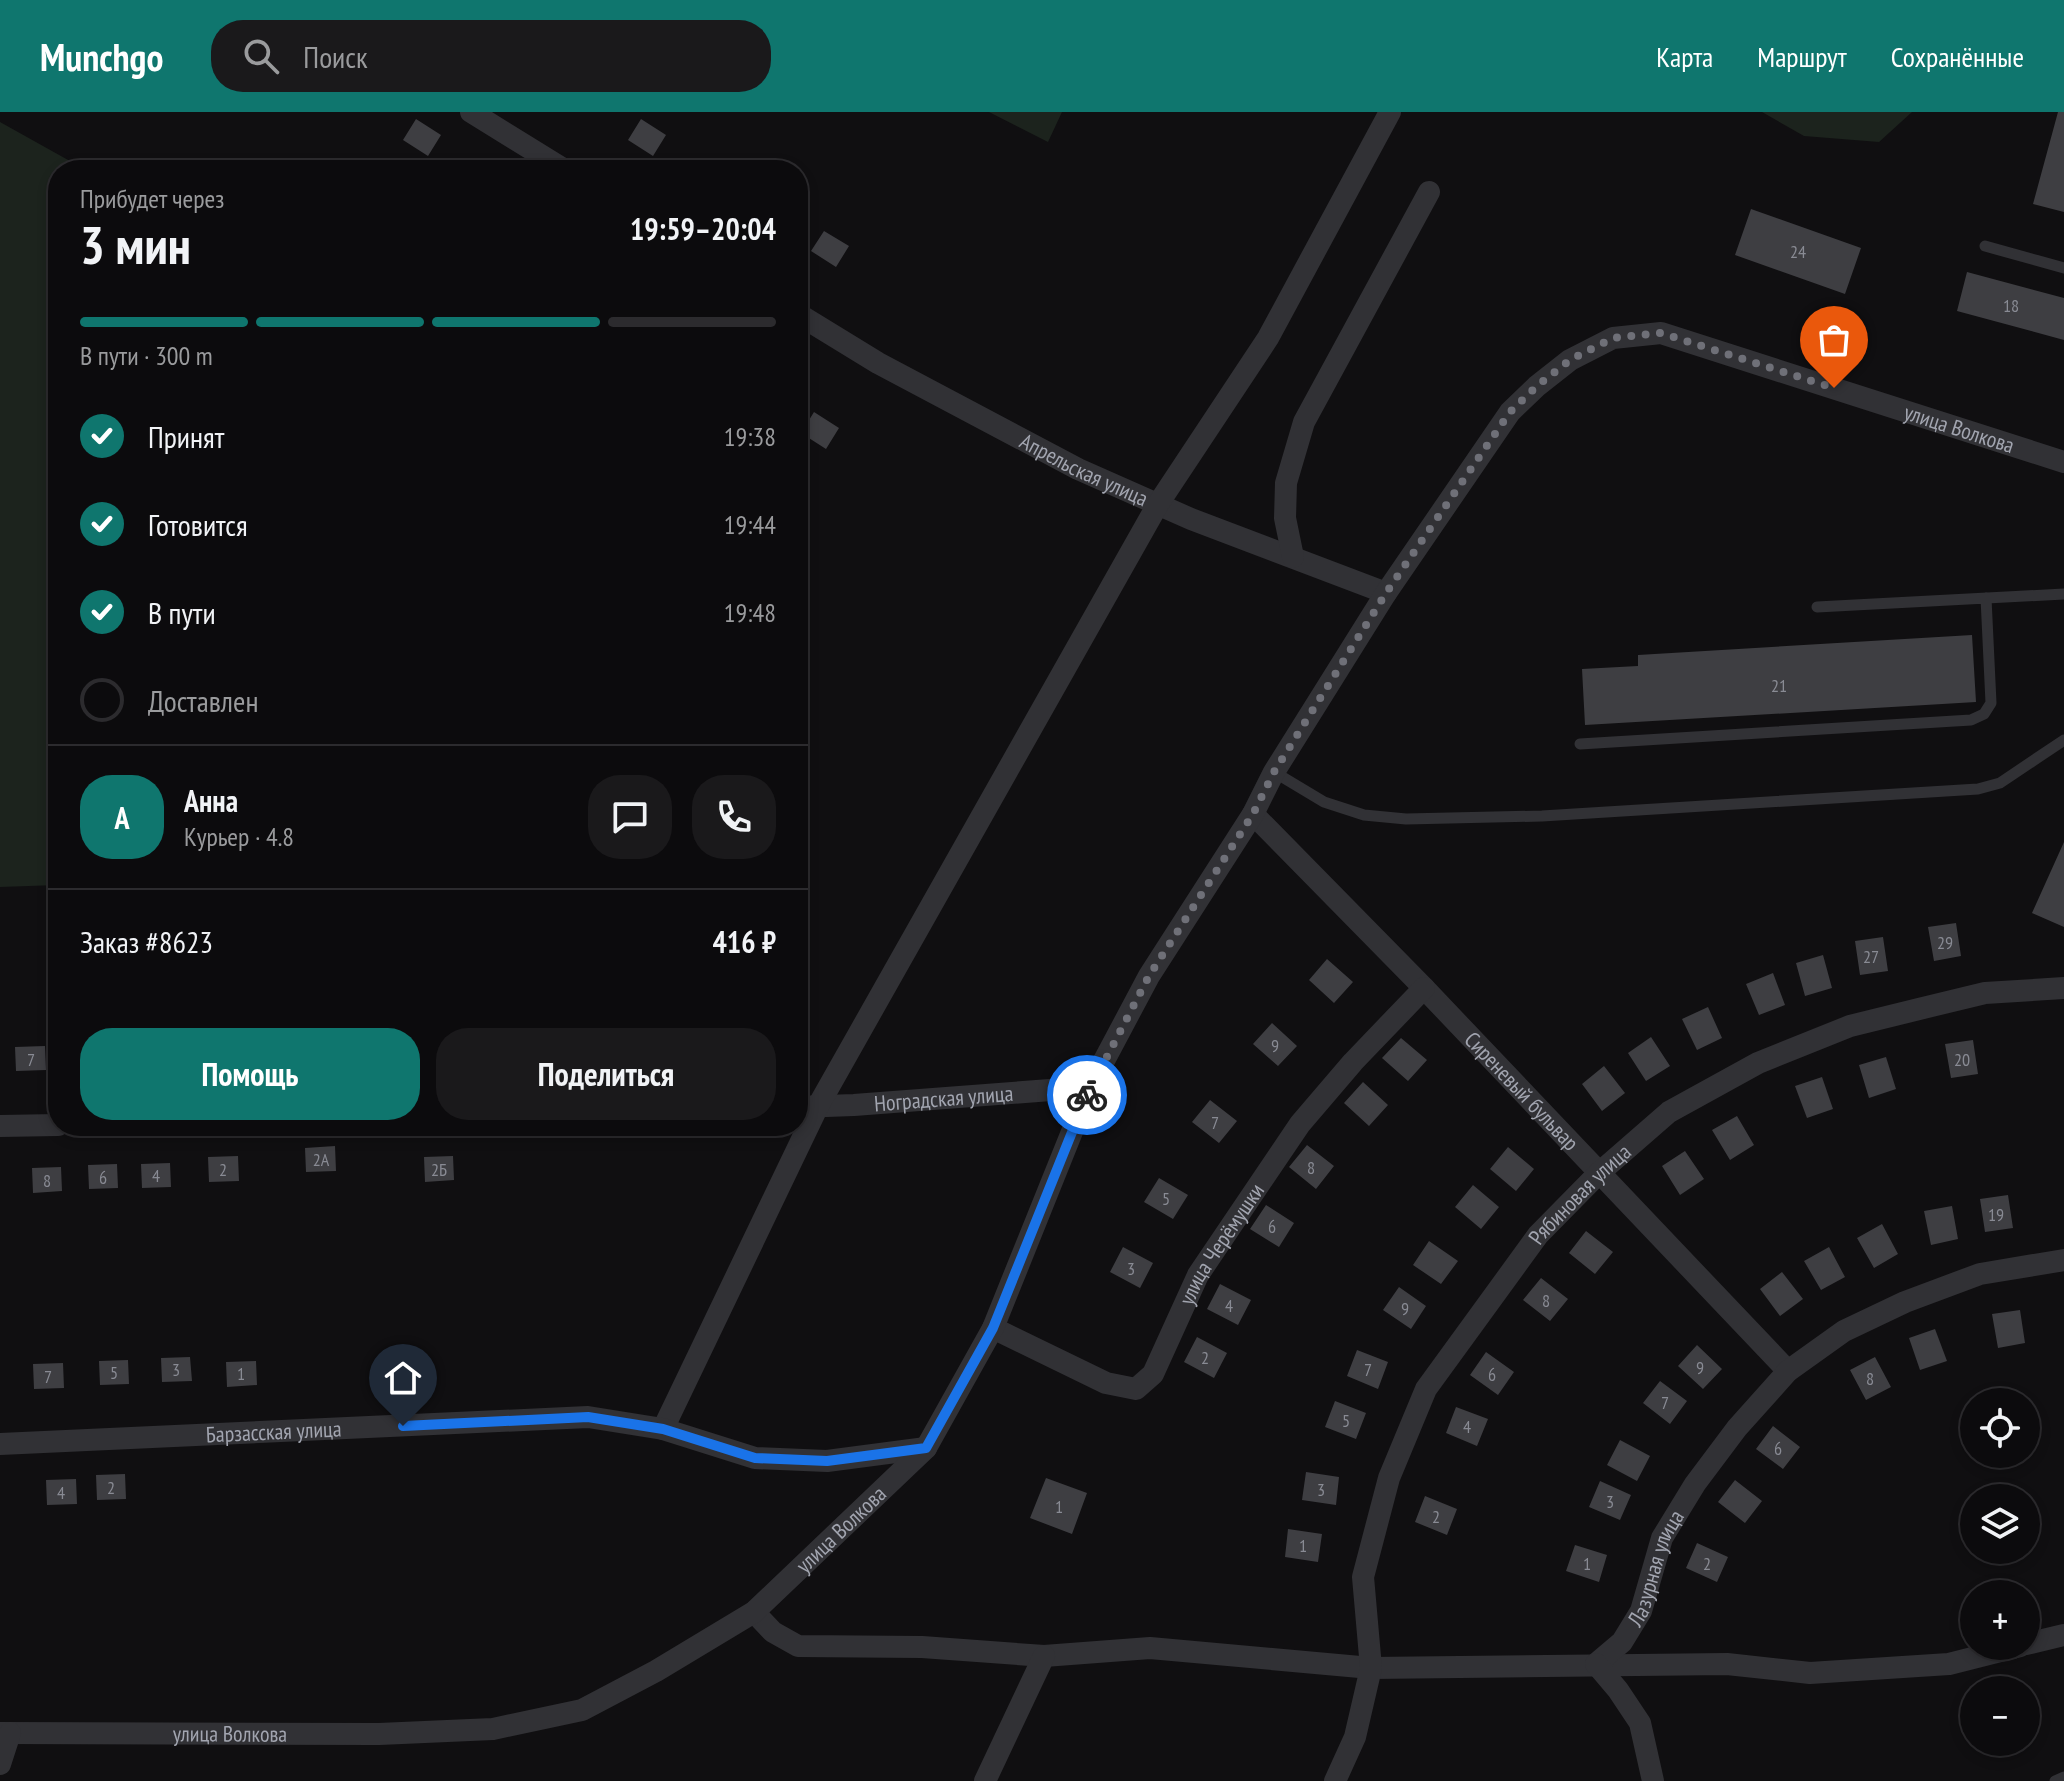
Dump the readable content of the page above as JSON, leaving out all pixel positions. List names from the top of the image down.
{
  "streets": {
    "street": [
      "улица Волкова",
      "Апрельская улица",
      "Сиреневый бульвар",
      "Ноградская улица",
      "Рябиновая улица",
      "улица Черёмушки",
      "Барзасская улица",
      "Лазурная улица"
    ]
  },
  "crossings": [
    ["улица Волкова", "Апрельская улица"],
    ["улица Волкова", "Сиреневый бульвар"],
    ["улица Волкова", "Ноградская улица"],
    ["улица Волкова", "улица Черёмушки"],
    ["улица Волкова", "Барзасская улица"],
    ["Сиреневый бульвар", "Рябиновая улица"],
    ["Сиреневый бульвар", "улица Черёмушки"],
    ["Сиреневый бульвар", "Лазурная улица"]
  ],
  "house_numbers": [
    "24",
    "18",
    "21",
    "29",
    "27",
    "9",
    "7",
    "20",
    "7",
    "2А",
    "8",
    "2",
    "2Б",
    "4",
    "6",
    "8",
    "5",
    "19",
    "6",
    "3",
    "8",
    "4",
    "9",
    "2",
    "9",
    "3",
    "7",
    "5",
    "1",
    "6",
    "7",
    "8",
    "7",
    "5",
    "4",
    "6",
    "2",
    "3",
    "4",
    "3",
    "1",
    "2",
    "1",
    "1",
    "2"
  ],
  "page": {
    "header": "Munchgo",
    "search": "Поиск",
    "nav": ["Карта", "Маршрут", "Сохранённые"],
    "heading": ["3 мин", "Прибудет через", "19:59–20:04"],
    "panel": [
      "Анна",
      "Курьер · 4.8",
      "Заказ #8623",
      "416 ₽"
    ],
    "bar": "В пути · 300 m",
    "list": [
      ["Принят", "19:38"],
      ["Готовится", "19:44"],
      ["В пути", "19:48"],
      "Доставлен"
    ],
    "round": "А",
    "buttons": ["Помощь", "Поделиться"],
    "map_buttons": ["+", "−"]
  }
}
